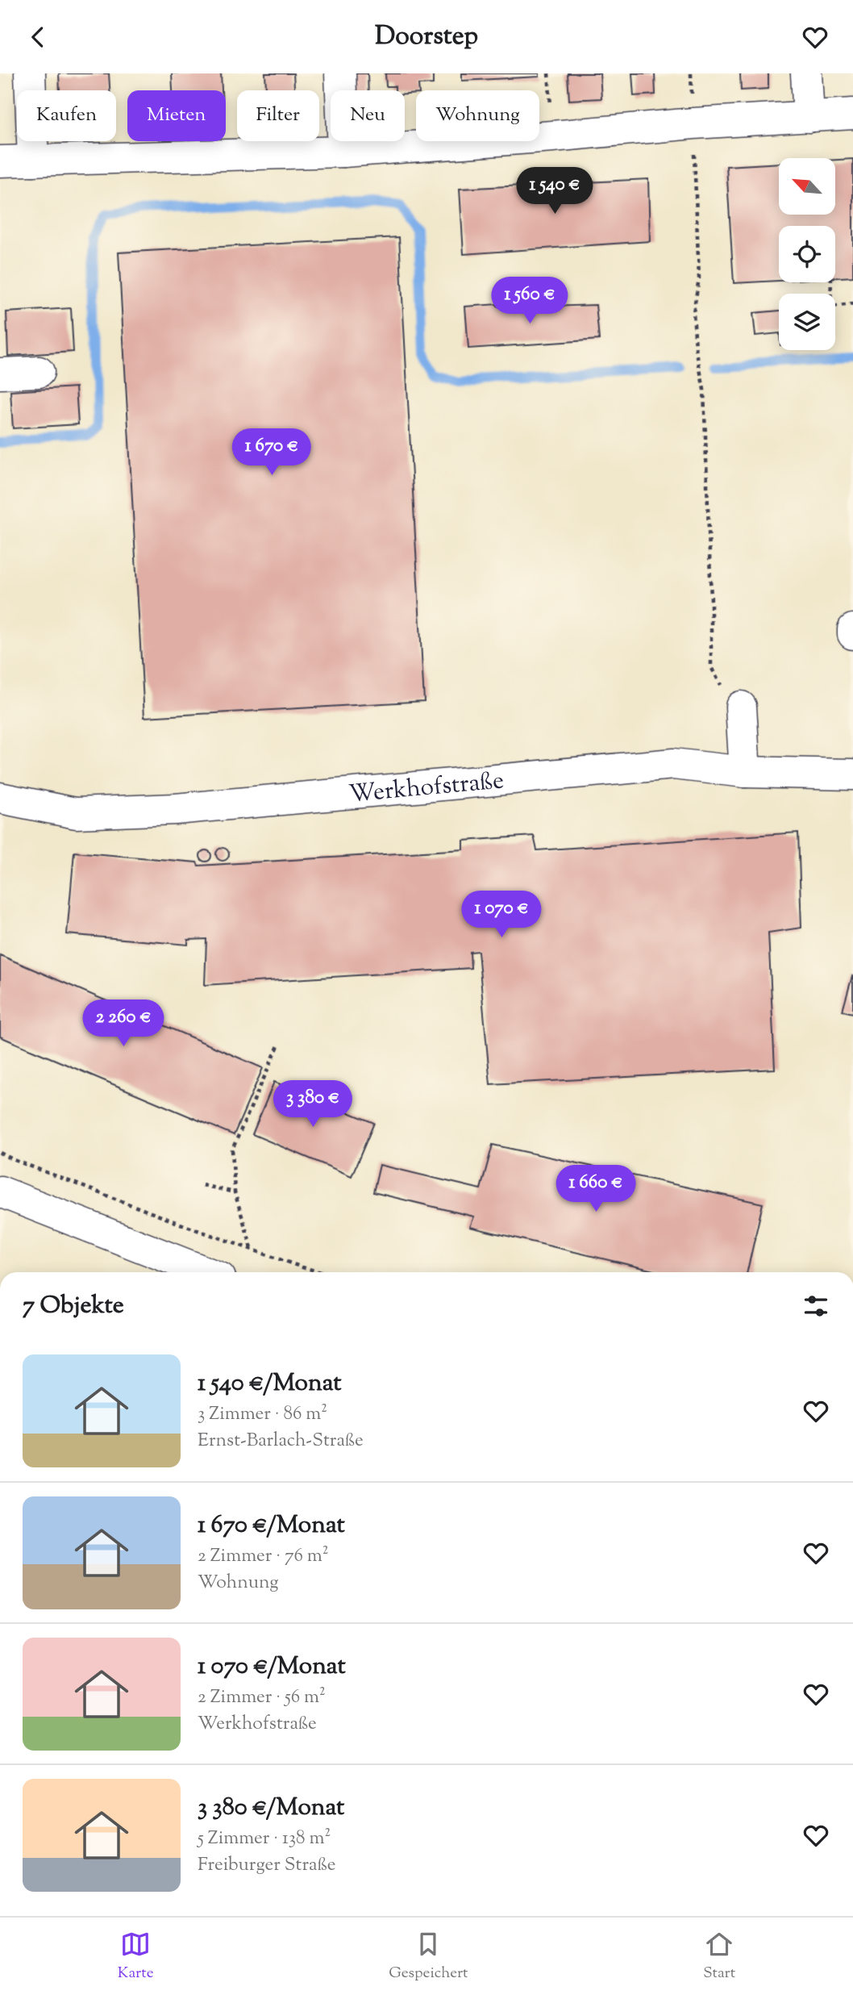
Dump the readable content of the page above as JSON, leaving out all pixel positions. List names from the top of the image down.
{
  "streets": {
    "street": ["Werkhofstraße"]
  },
  "north": "top left",
  "page": {
    "header": "Doorstep",
    "chip": [
      "Kaufen",
      "Mieten",
      "Filter",
      "Neu",
      "Wohnung"
    ],
    "price": [
      "1 540 €",
      "1 560 €",
      "1 670 €",
      "1 070 €",
      "2 260 €",
      "3 380 €",
      "1 660 €"
    ],
    "heading": "7 Objekte",
    "list": [
      {
        "name": "1 540 €/Monat",
        "note": "3 Zimmer · 86 m² · Ernst-Barlach-Straße"
      },
      {
        "name": "1 670 €/Monat",
        "note": "2 Zimmer · 76 m² · Wohnung"
      },
      {
        "name": "1 070 €/Monat",
        "note": "2 Zimmer · 56 m² · Werkhofstraße"
      },
      {
        "name": "3 380 €/Monat",
        "note": "5 Zimmer · 138 m² · Freiburger Straße"
      }
    ],
    "tabs": ["Karte", "Gespeichert", "Start"]
  }
}
